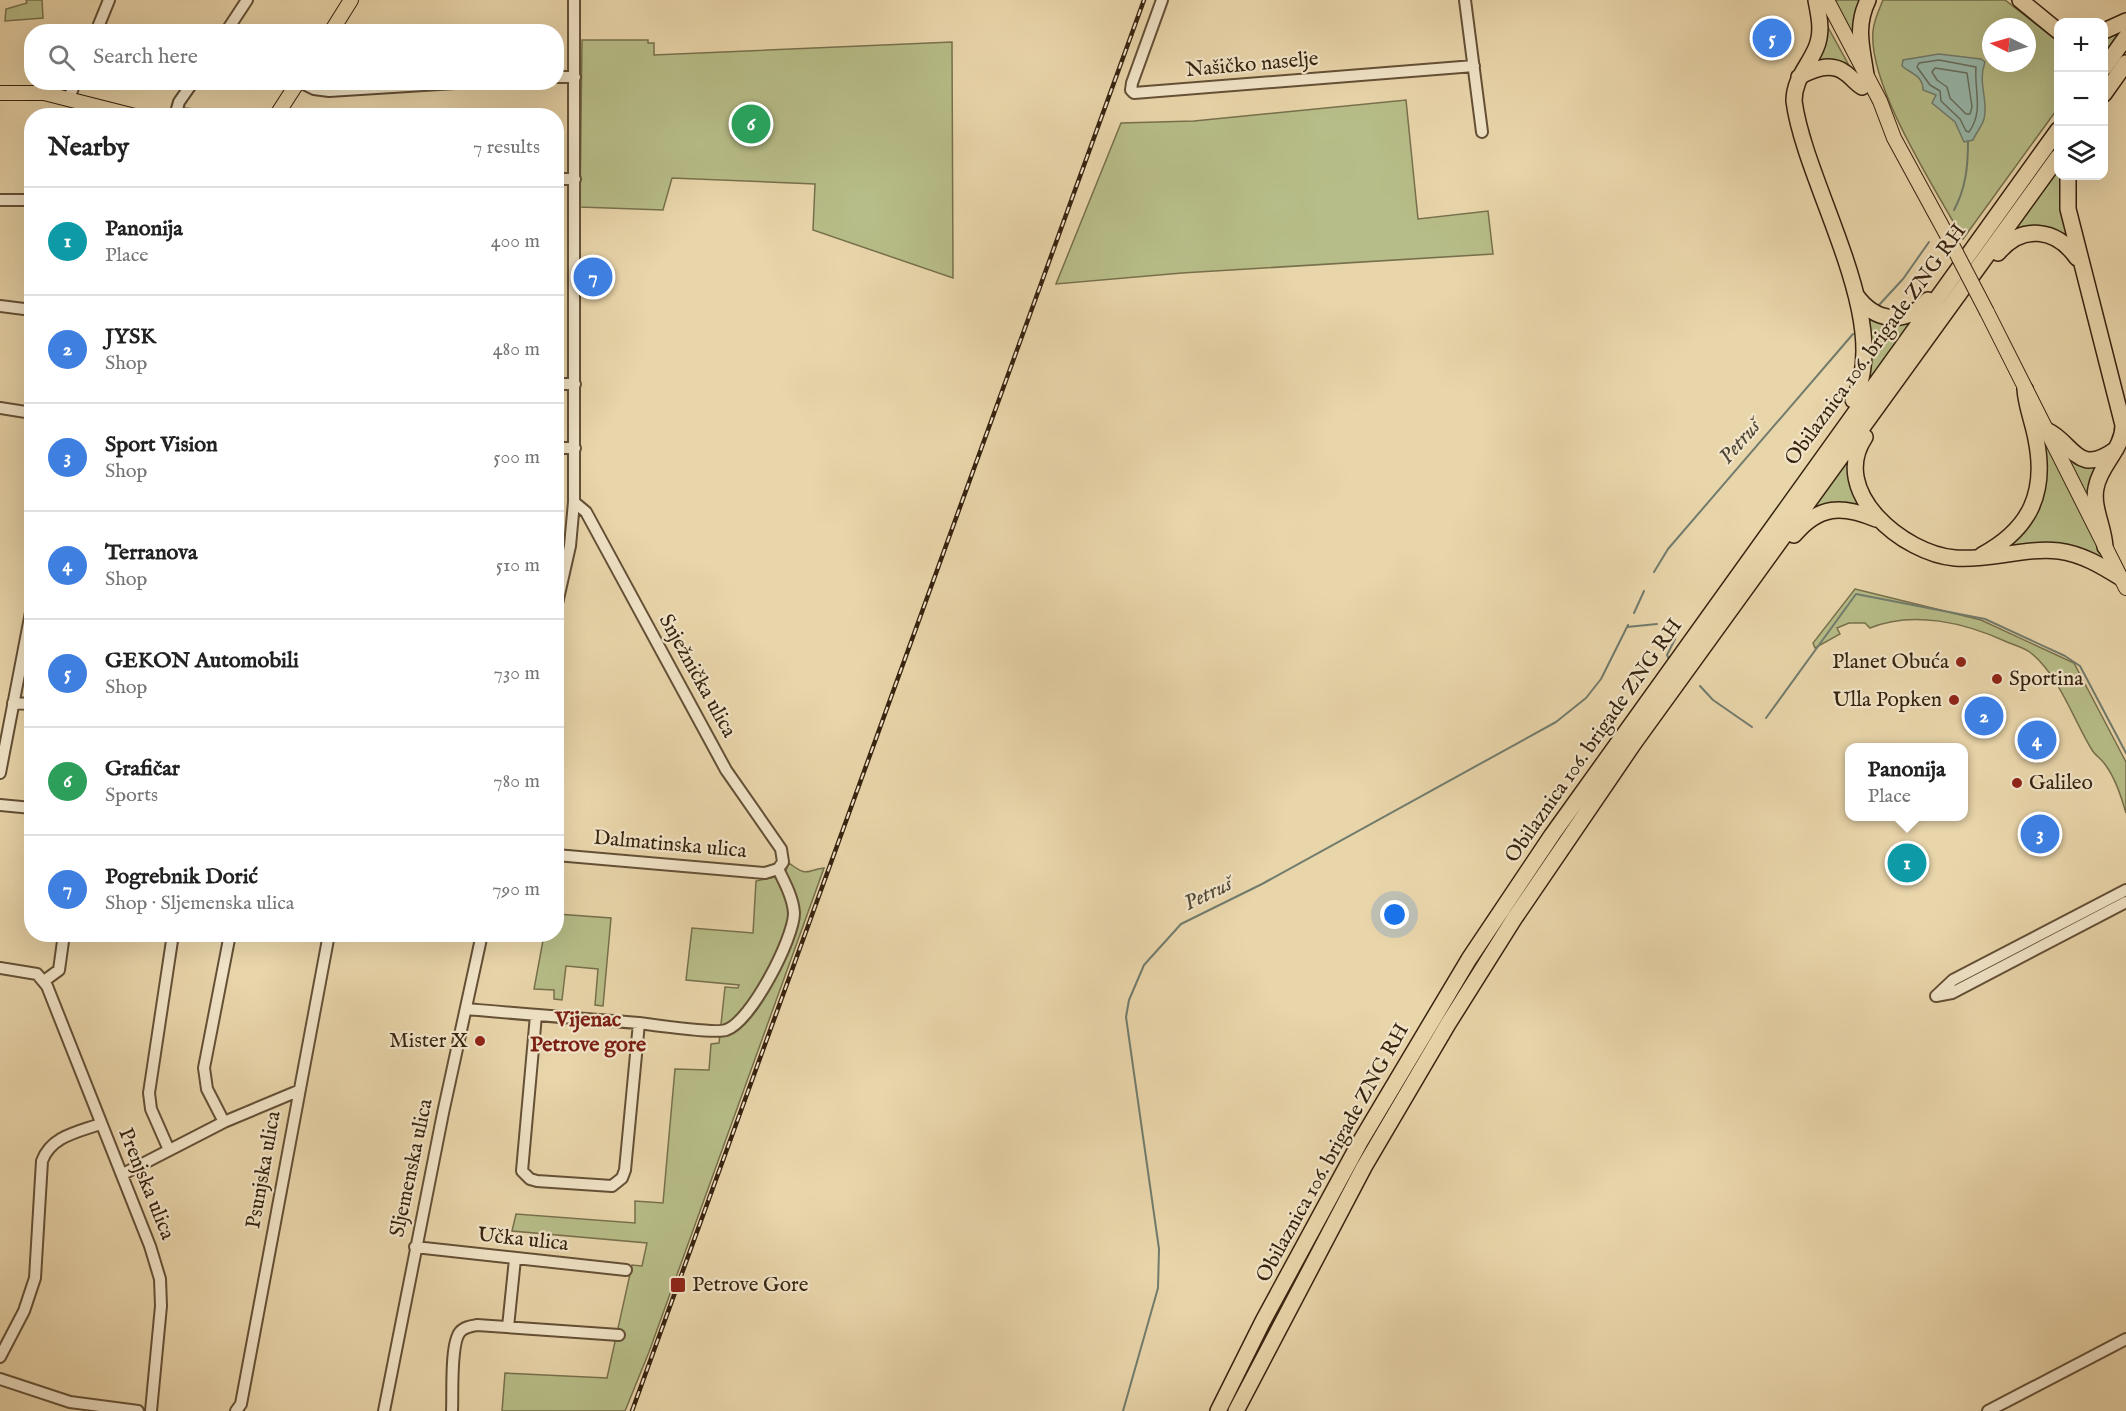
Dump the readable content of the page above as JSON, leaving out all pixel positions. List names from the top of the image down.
{
  "streets": {
    "highway": ["Obilaznica 106. brigade ZNG RH"],
    "street": [
      "Našičko naselje",
      "Snježnička ulica",
      "Dalmatinska ulica",
      "Sljemenska ulica",
      "Psunjska ulica",
      "Prenjska ulica",
      "Učka ulica"
    ]
  },
  "crossings": [
    ["Snježnička ulica", "Dalmatinska ulica"],
    ["Sljemenska ulica", "Učka ulica"]
  ],
  "districts": ["Vijenac Petrove gore"],
  "water": ["Petruš"],
  "places": {
    "other": [
      "Planet Obuća",
      "Sportina",
      "Ulla Popken",
      "Galileo",
      "Mister X"
    ],
    "transit": ["Petrove Gore"]
  },
  "north": "left",
  "page": {
    "pins": [
      "5",
      "6",
      "7",
      "2",
      "4",
      "3",
      "1"
    ],
    "map_buttons": ["+", "−"],
    "search": "Search here",
    "heading": ["Nearby", "7 results"],
    "list": [
      {
        "mark": "1",
        "name": "Panonija",
        "note": "Place",
        "value": "400 m"
      },
      {
        "mark": "2",
        "name": "JYSK",
        "note": "Shop",
        "value": "480 m"
      },
      {
        "mark": "3",
        "name": "Sport Vision",
        "note": "Shop",
        "value": "500 m"
      },
      {
        "mark": "4",
        "name": "Terranova",
        "note": "Shop",
        "value": "510 m"
      },
      {
        "mark": "5",
        "name": "GEKON Automobili",
        "note": "Shop",
        "value": "730 m"
      },
      {
        "mark": "6",
        "name": "Grafičar",
        "note": "Sports",
        "value": "780 m"
      },
      {
        "mark": "7",
        "name": "Pogrebnik Dorić",
        "note": "Shop · Sljemenska ulica",
        "value": "790 m"
      }
    ],
    "popup": ["Panonija", "Place"]
  }
}
